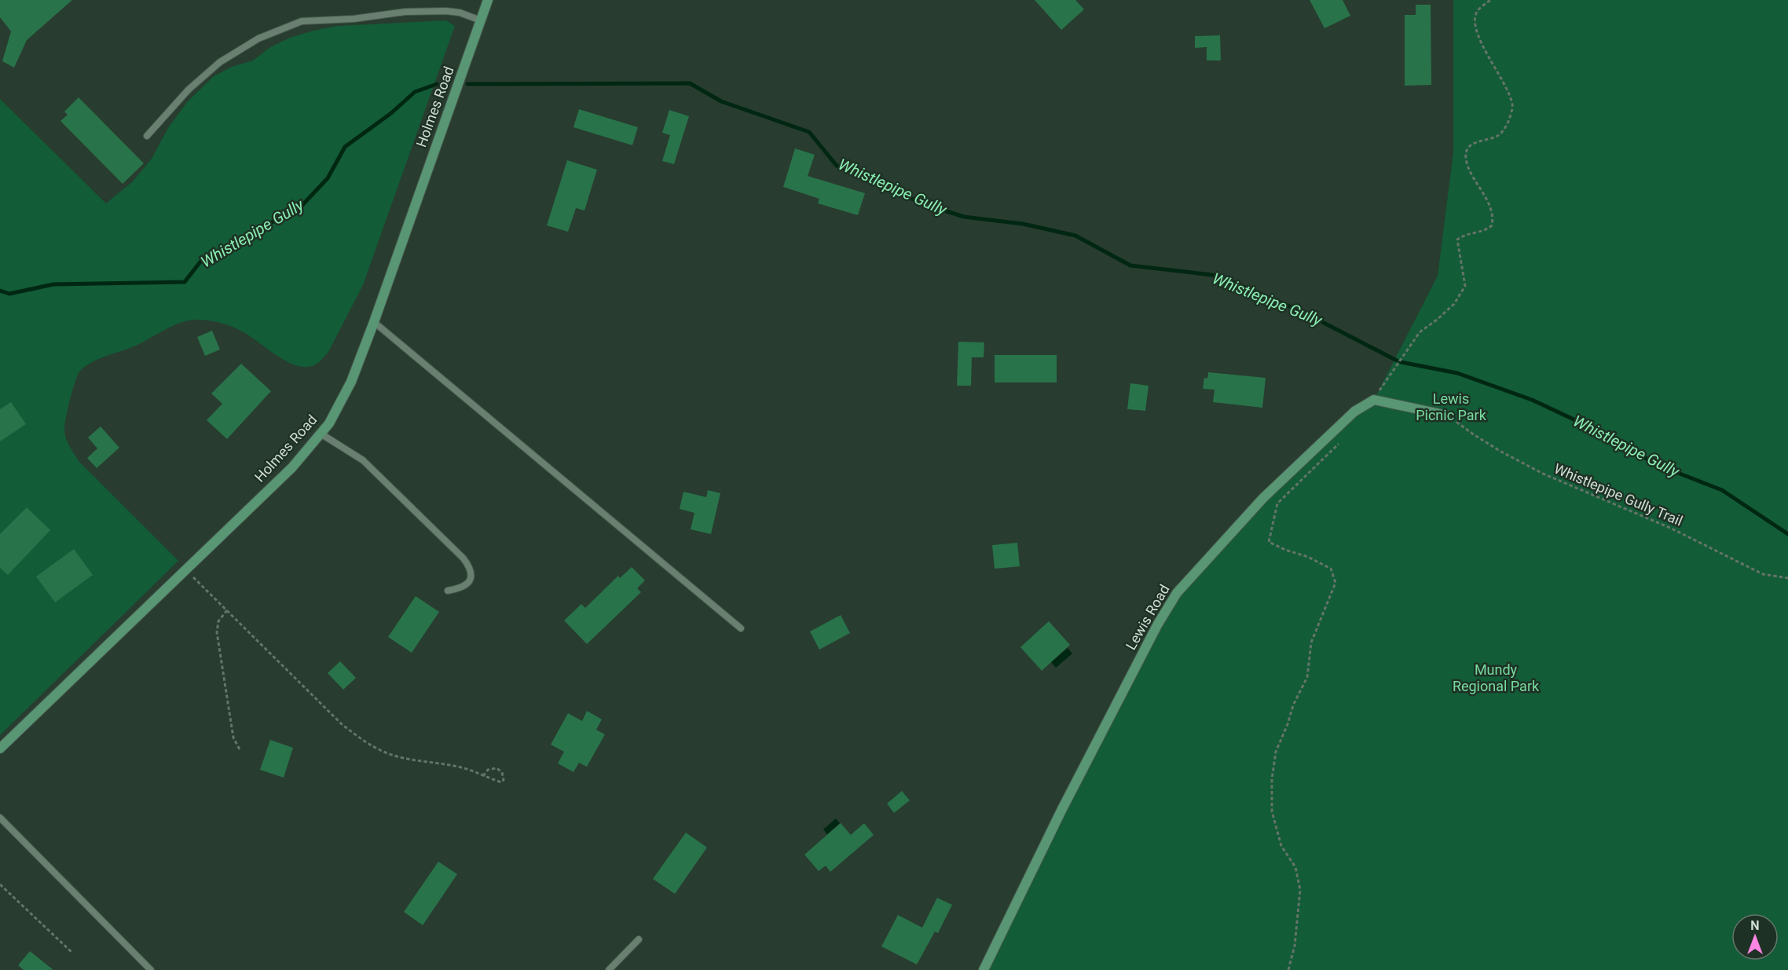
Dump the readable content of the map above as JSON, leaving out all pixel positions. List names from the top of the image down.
{
  "streets": {
    "street": ["Holmes Road", "Lewis Road"],
    "path": ["Whistlepipe Gully Trail"]
  },
  "water": ["Whistlepipe Gully"],
  "parks": ["Lewis Picnic Park", "Mundy Regional Park"],
  "north": "top"
}
